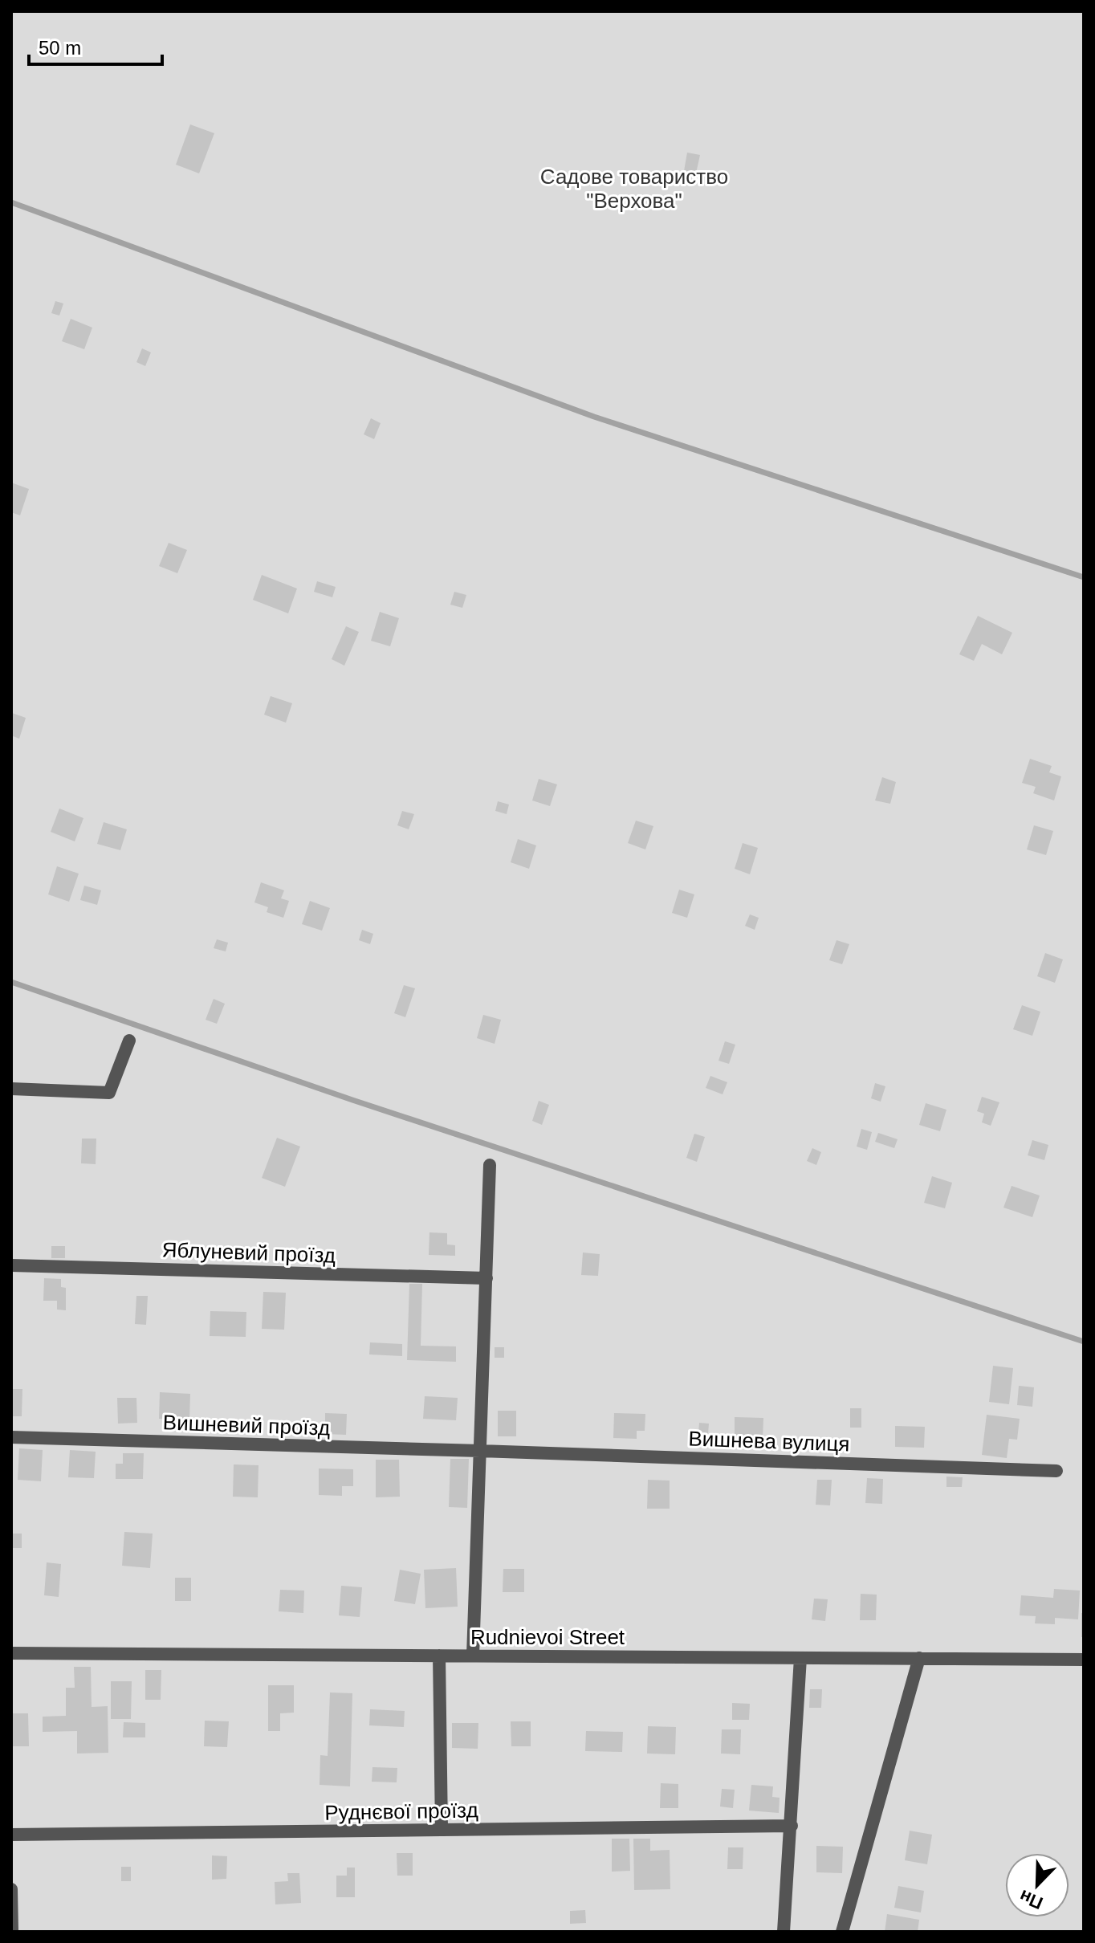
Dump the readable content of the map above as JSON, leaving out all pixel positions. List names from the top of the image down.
{
  "streets": {
    "street": [
      "Яблуневий проїзд",
      "Вишневий проїзд",
      "Вишнева вулиця",
      "Rudnievoi Street",
      "Руднєвої проїзд"
    ]
  },
  "crossings": [
    ["Вишневий проїзд", "Вишнева вулиця"]
  ],
  "parks": ["Садове товариство \"Верхова\""],
  "scale_bar": "50 m",
  "north": "bottom left"
}
